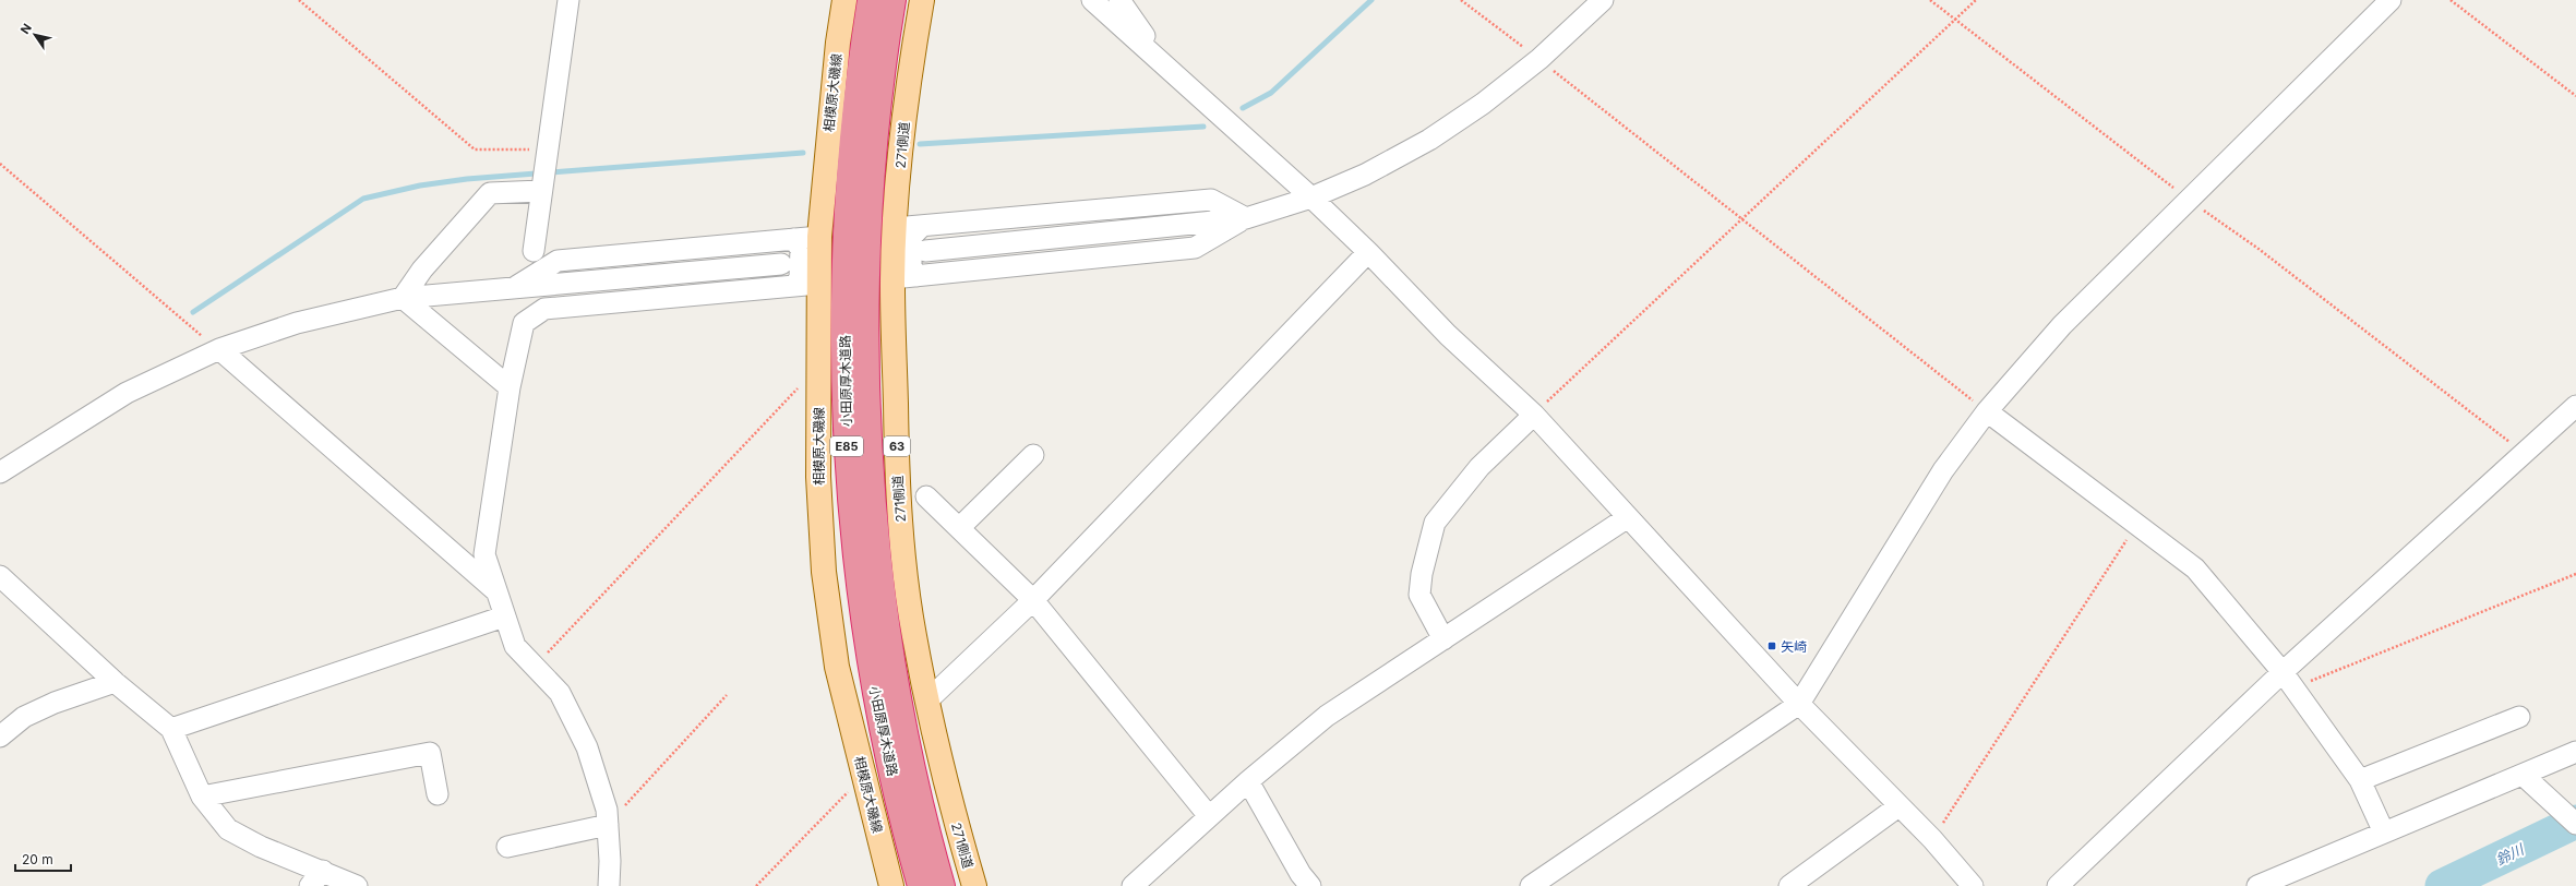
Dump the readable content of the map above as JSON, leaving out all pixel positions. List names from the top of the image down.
{
  "streets": {
    "highway": ["小田原厚木道路", "E85"],
    "main road": ["相模原大磯線", "271側道", "63"]
  },
  "water": ["鈴川"],
  "places": {
    "transit": ["矢崎"]
  },
  "scale_bar": "20 m",
  "north": "top left"
}
